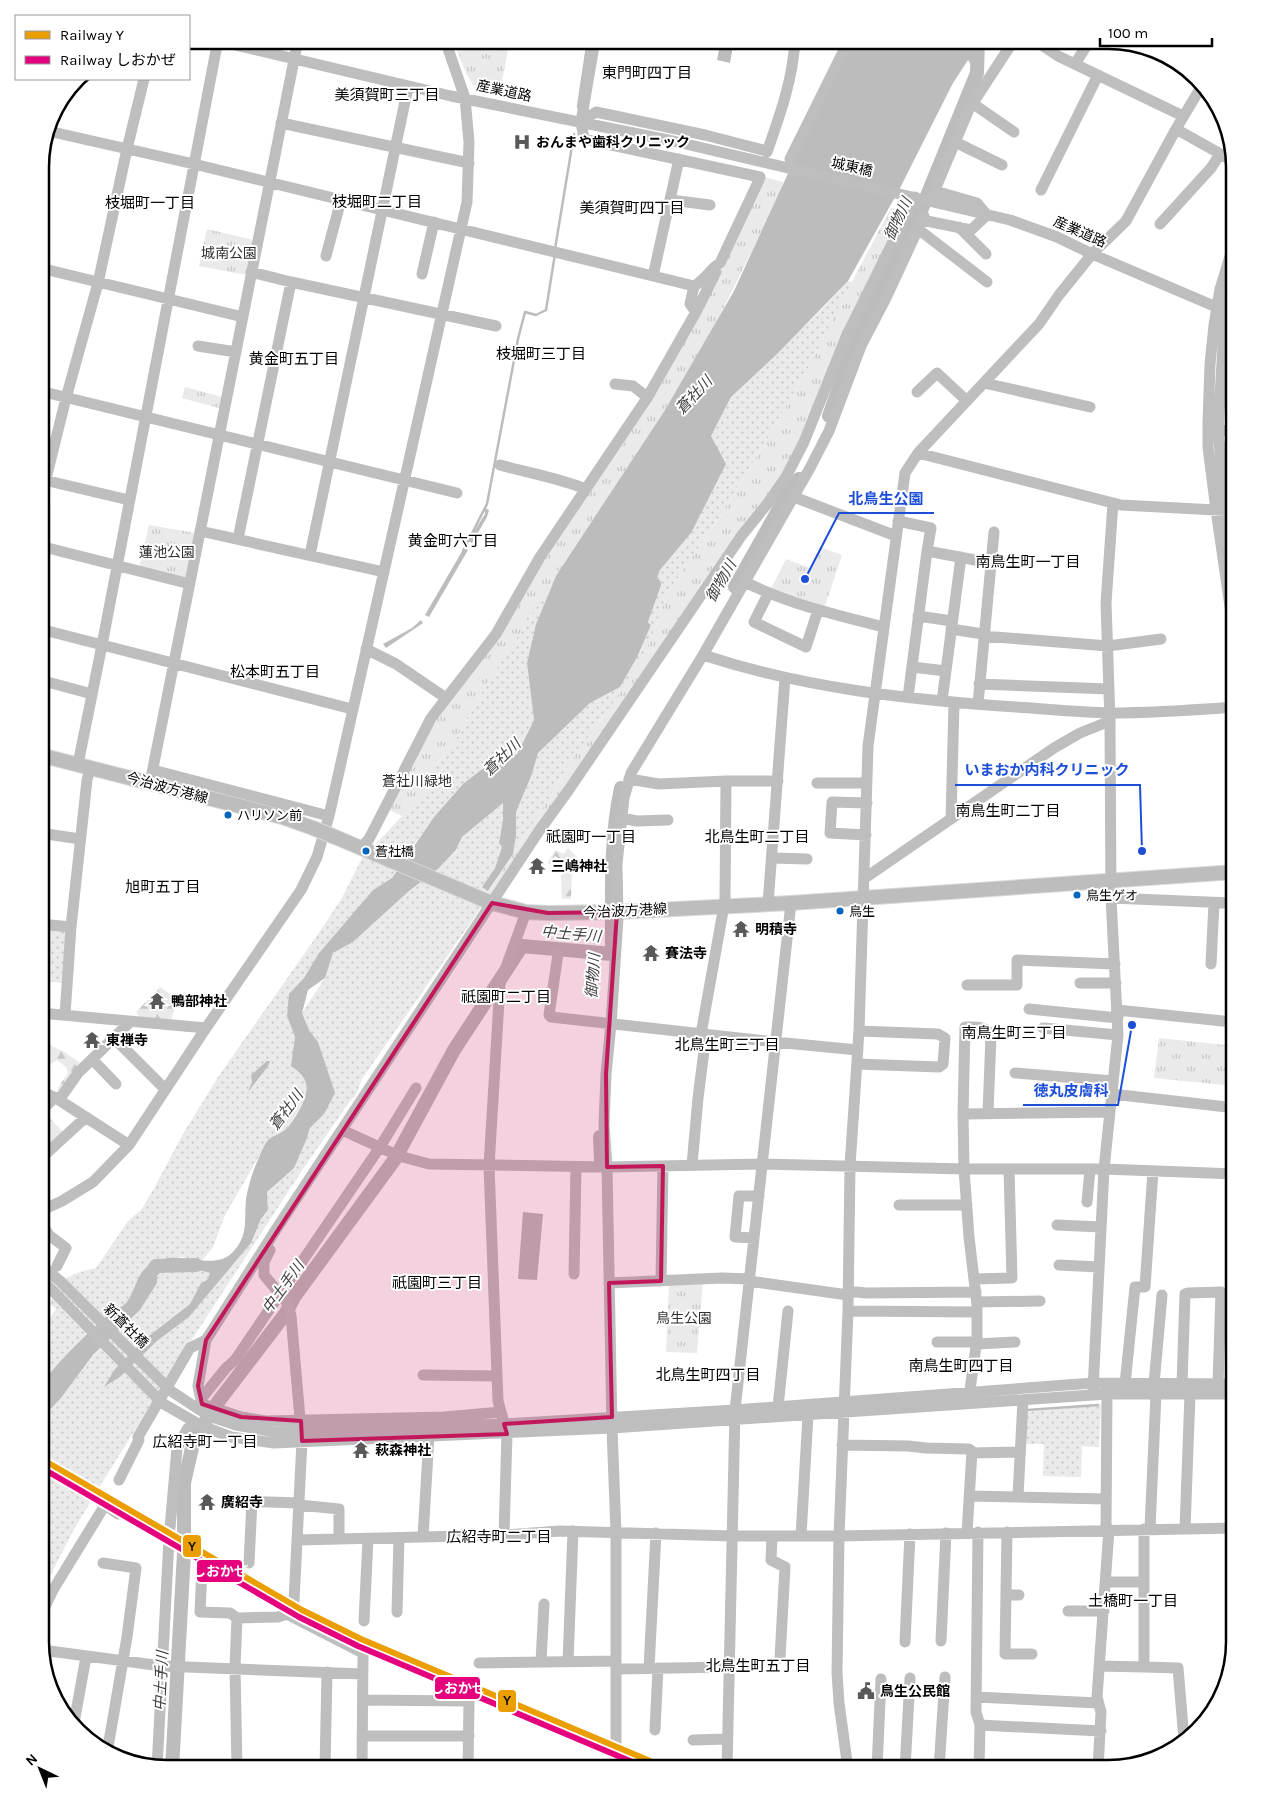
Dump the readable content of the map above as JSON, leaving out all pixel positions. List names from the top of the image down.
{
  "streets": {
    "main road": ["今治波方港線"],
    "street": ["産業道路", "城東橋", "新蒼社橋"]
  },
  "crossings": [
    ["産業道路", "城東橋"]
  ],
  "districts": [
    "東門町四丁目",
    "美須賀町三丁目",
    "枝堀町二丁目",
    "枝堀町一丁目",
    "美須賀町四丁目",
    "枝堀町三丁目",
    "黄金町五丁目",
    "黄金町六丁目",
    "南鳥生町一丁目",
    "松本町五丁目",
    "南鳥生町二丁目",
    "祇園町一丁目",
    "北鳥生町二丁目",
    "旭町五丁目",
    "祇園町二丁目",
    "南鳥生町三丁目",
    "北鳥生町三丁目",
    "祇園町三丁目",
    "南鳥生町四丁目",
    "北鳥生町四丁目",
    "広紹寺町一丁目",
    "広紹寺町二丁目",
    "土橋町一丁目",
    "北鳥生町五丁目"
  ],
  "water": ["御物川", "蒼社川", "中土手川"],
  "parks": [
    "城南公園",
    "蓮池公園",
    "蒼社川緑地",
    "鳥生公園"
  ],
  "places": {
    "hospital": ["おんまや歯科クリニック"],
    "other": [
      "北鳥生公園",
      "ハリソン前",
      "蒼社橋",
      "いまおか内科クリニック",
      "鳥生ゲオ",
      "鳥生",
      "徳丸皮膚科"
    ],
    "temple": [
      "三嶋神社",
      "明積寺",
      "賽法寺",
      "鴨部神社",
      "東禅寺",
      "萩森神社",
      "廣紹寺"
    ],
    "public building": ["鳥生公民館"]
  },
  "lines": ["rail line Y", "rail line しおかぜ"],
  "legend": ["Railway Y", "Railway しおかぜ"],
  "scale_bar": "100 m",
  "north": "top left"
}
